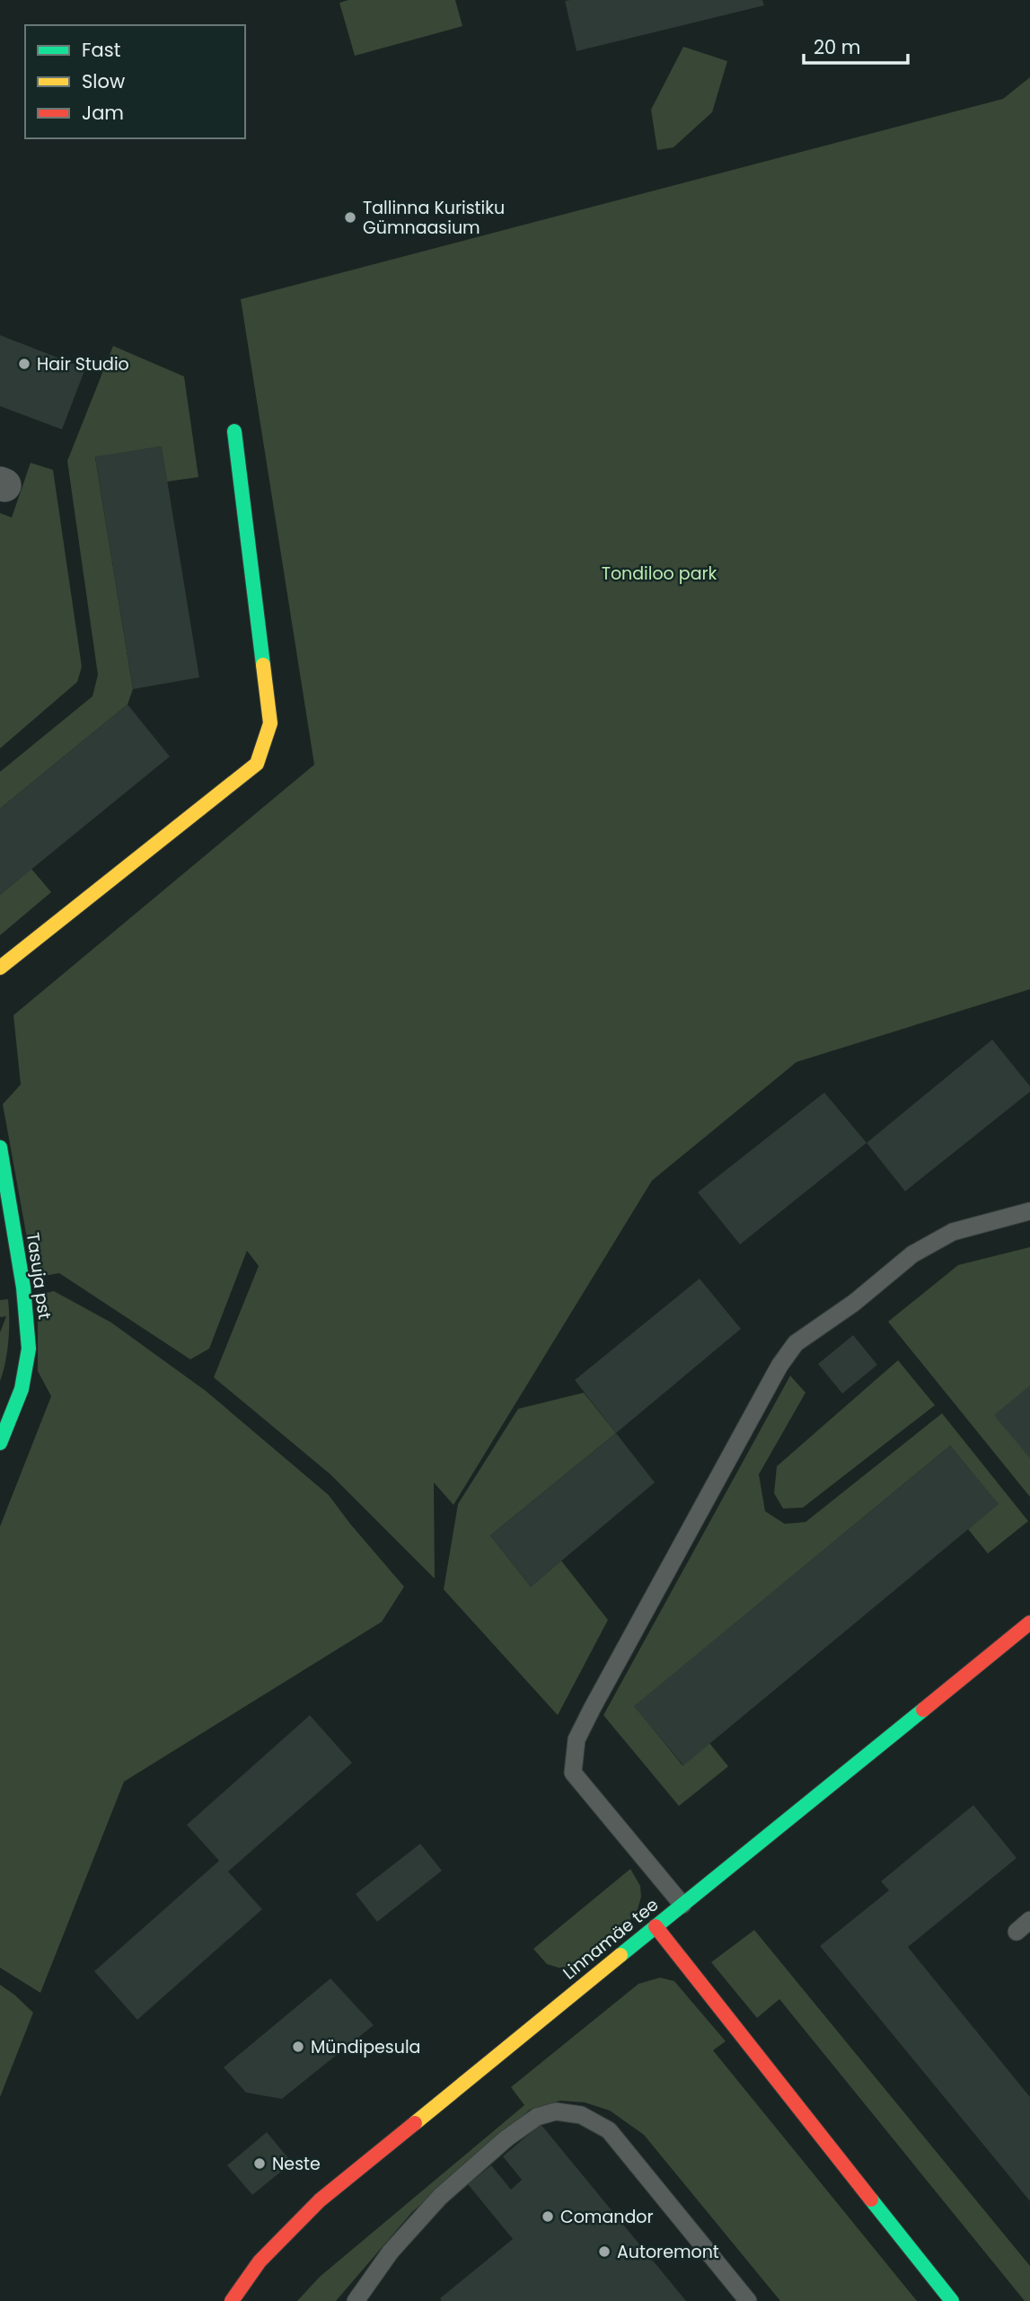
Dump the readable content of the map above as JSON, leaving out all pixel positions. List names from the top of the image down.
{
  "streets": {
    "street": ["Tasuja pst", "Linnamäe tee"]
  },
  "parks": ["Tondiloo park"],
  "places": [
    "Tallinna Kuristiku Gümnaasium",
    "Hair Studio",
    "Mündipesula",
    "Neste",
    "Comandor",
    "Autoremont"
  ],
  "legend": ["Fast", "Slow", "Jam"],
  "scale_bar": "20 m"
}
